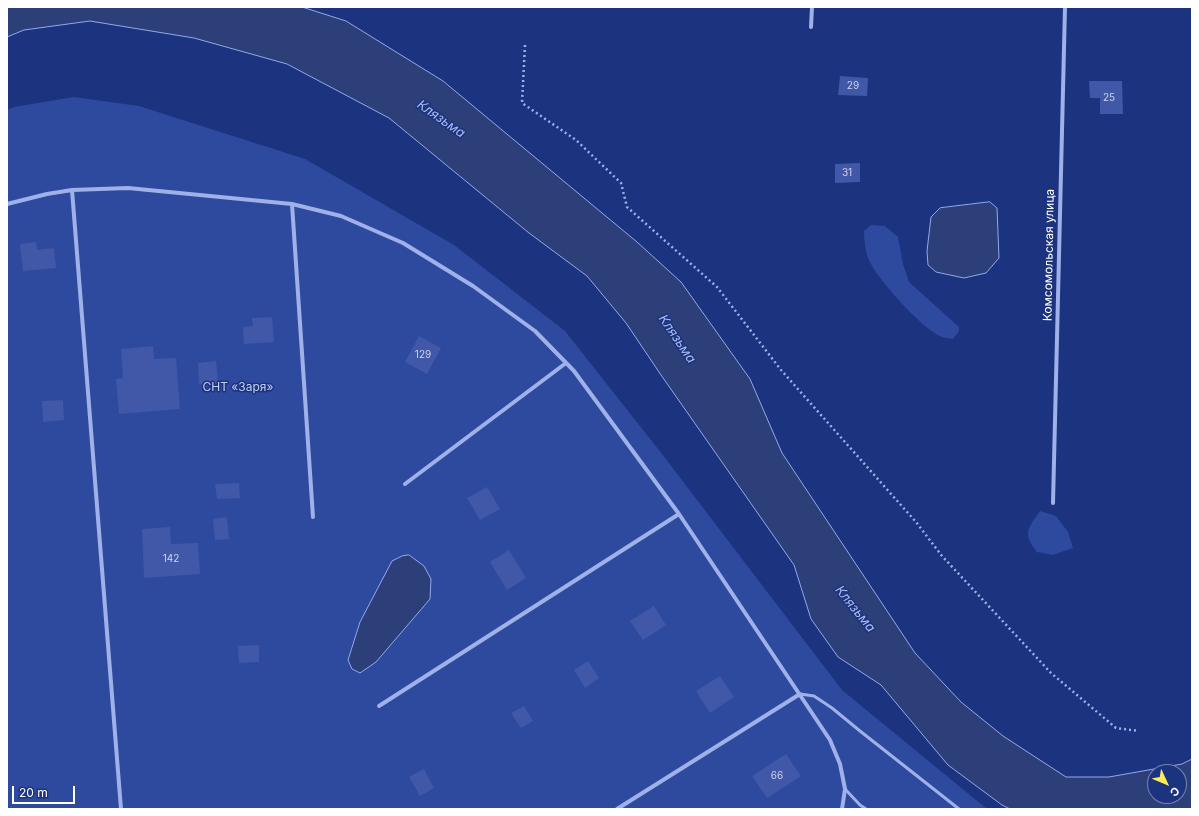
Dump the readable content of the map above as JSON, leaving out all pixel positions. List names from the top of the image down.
{
  "streets": {
    "street": ["Комсомольская улица"]
  },
  "water": ["Клязьма"],
  "parks": ["СНТ «Заря»"],
  "house_numbers": [
    "29",
    "25",
    "31",
    "129",
    "142",
    "66"
  ],
  "scale_bar": "20 m",
  "north": "bottom right"
}
